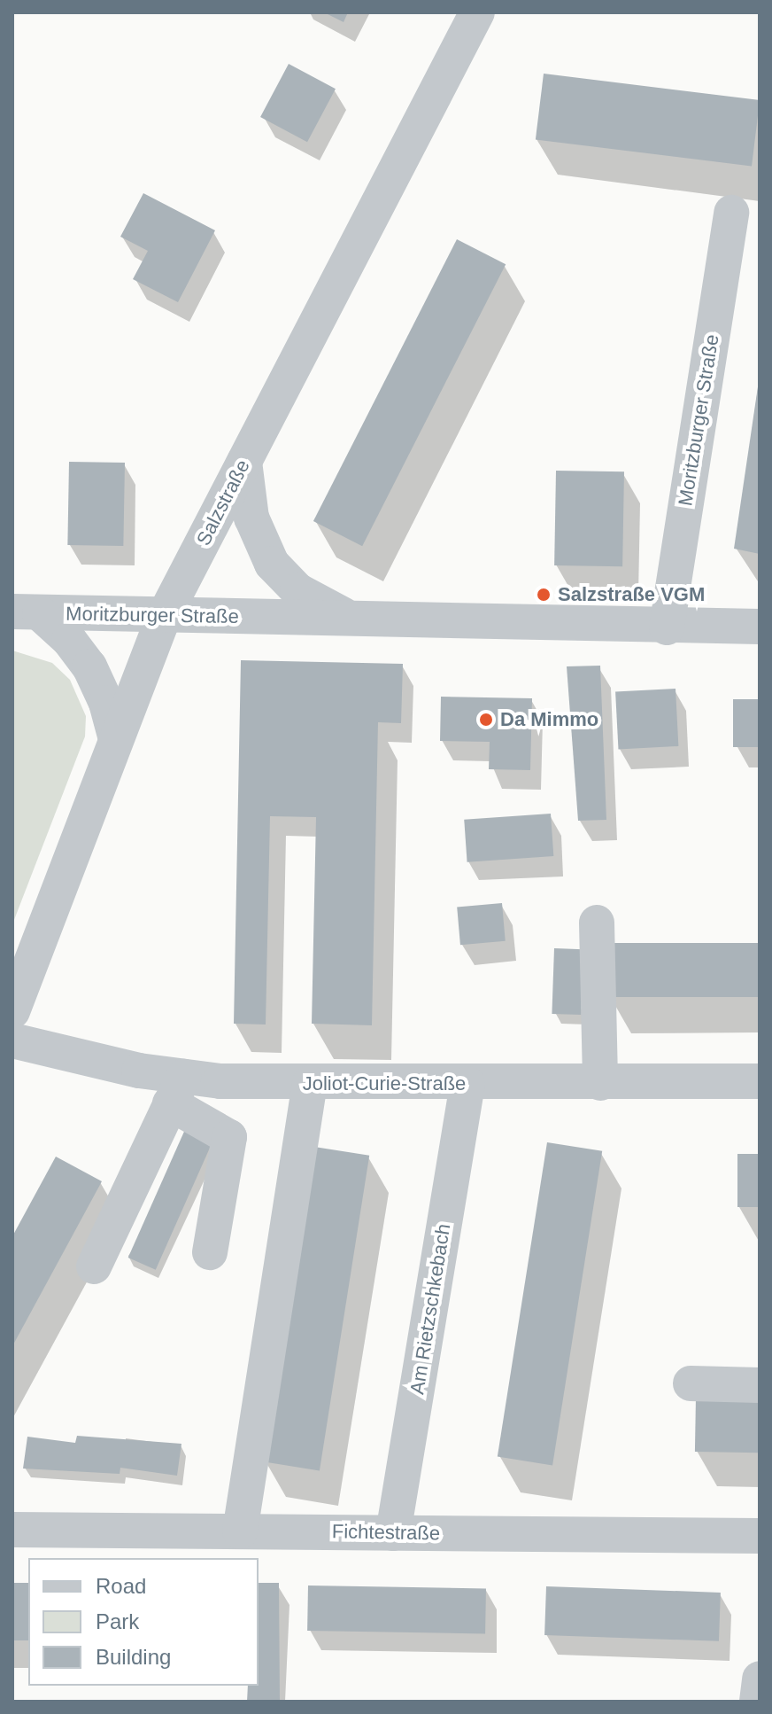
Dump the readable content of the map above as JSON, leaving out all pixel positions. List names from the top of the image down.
{
  "streets": {
    "street": [
      "Moritzburger Straße",
      "Salzstraße",
      "Joliot-Curie-Straße",
      "Am Rietzschkebach",
      "Fichtestraße"
    ]
  },
  "crossings": [
    ["Moritzburger Straße", "Salzstraße"],
    ["Joliot-Curie-Straße", "Am Rietzschkebach"],
    ["Am Rietzschkebach", "Fichtestraße"]
  ],
  "places": ["Salzstraße VGM", "Da Mimmo"],
  "legend": ["Road", "Park", "Building"]
}
